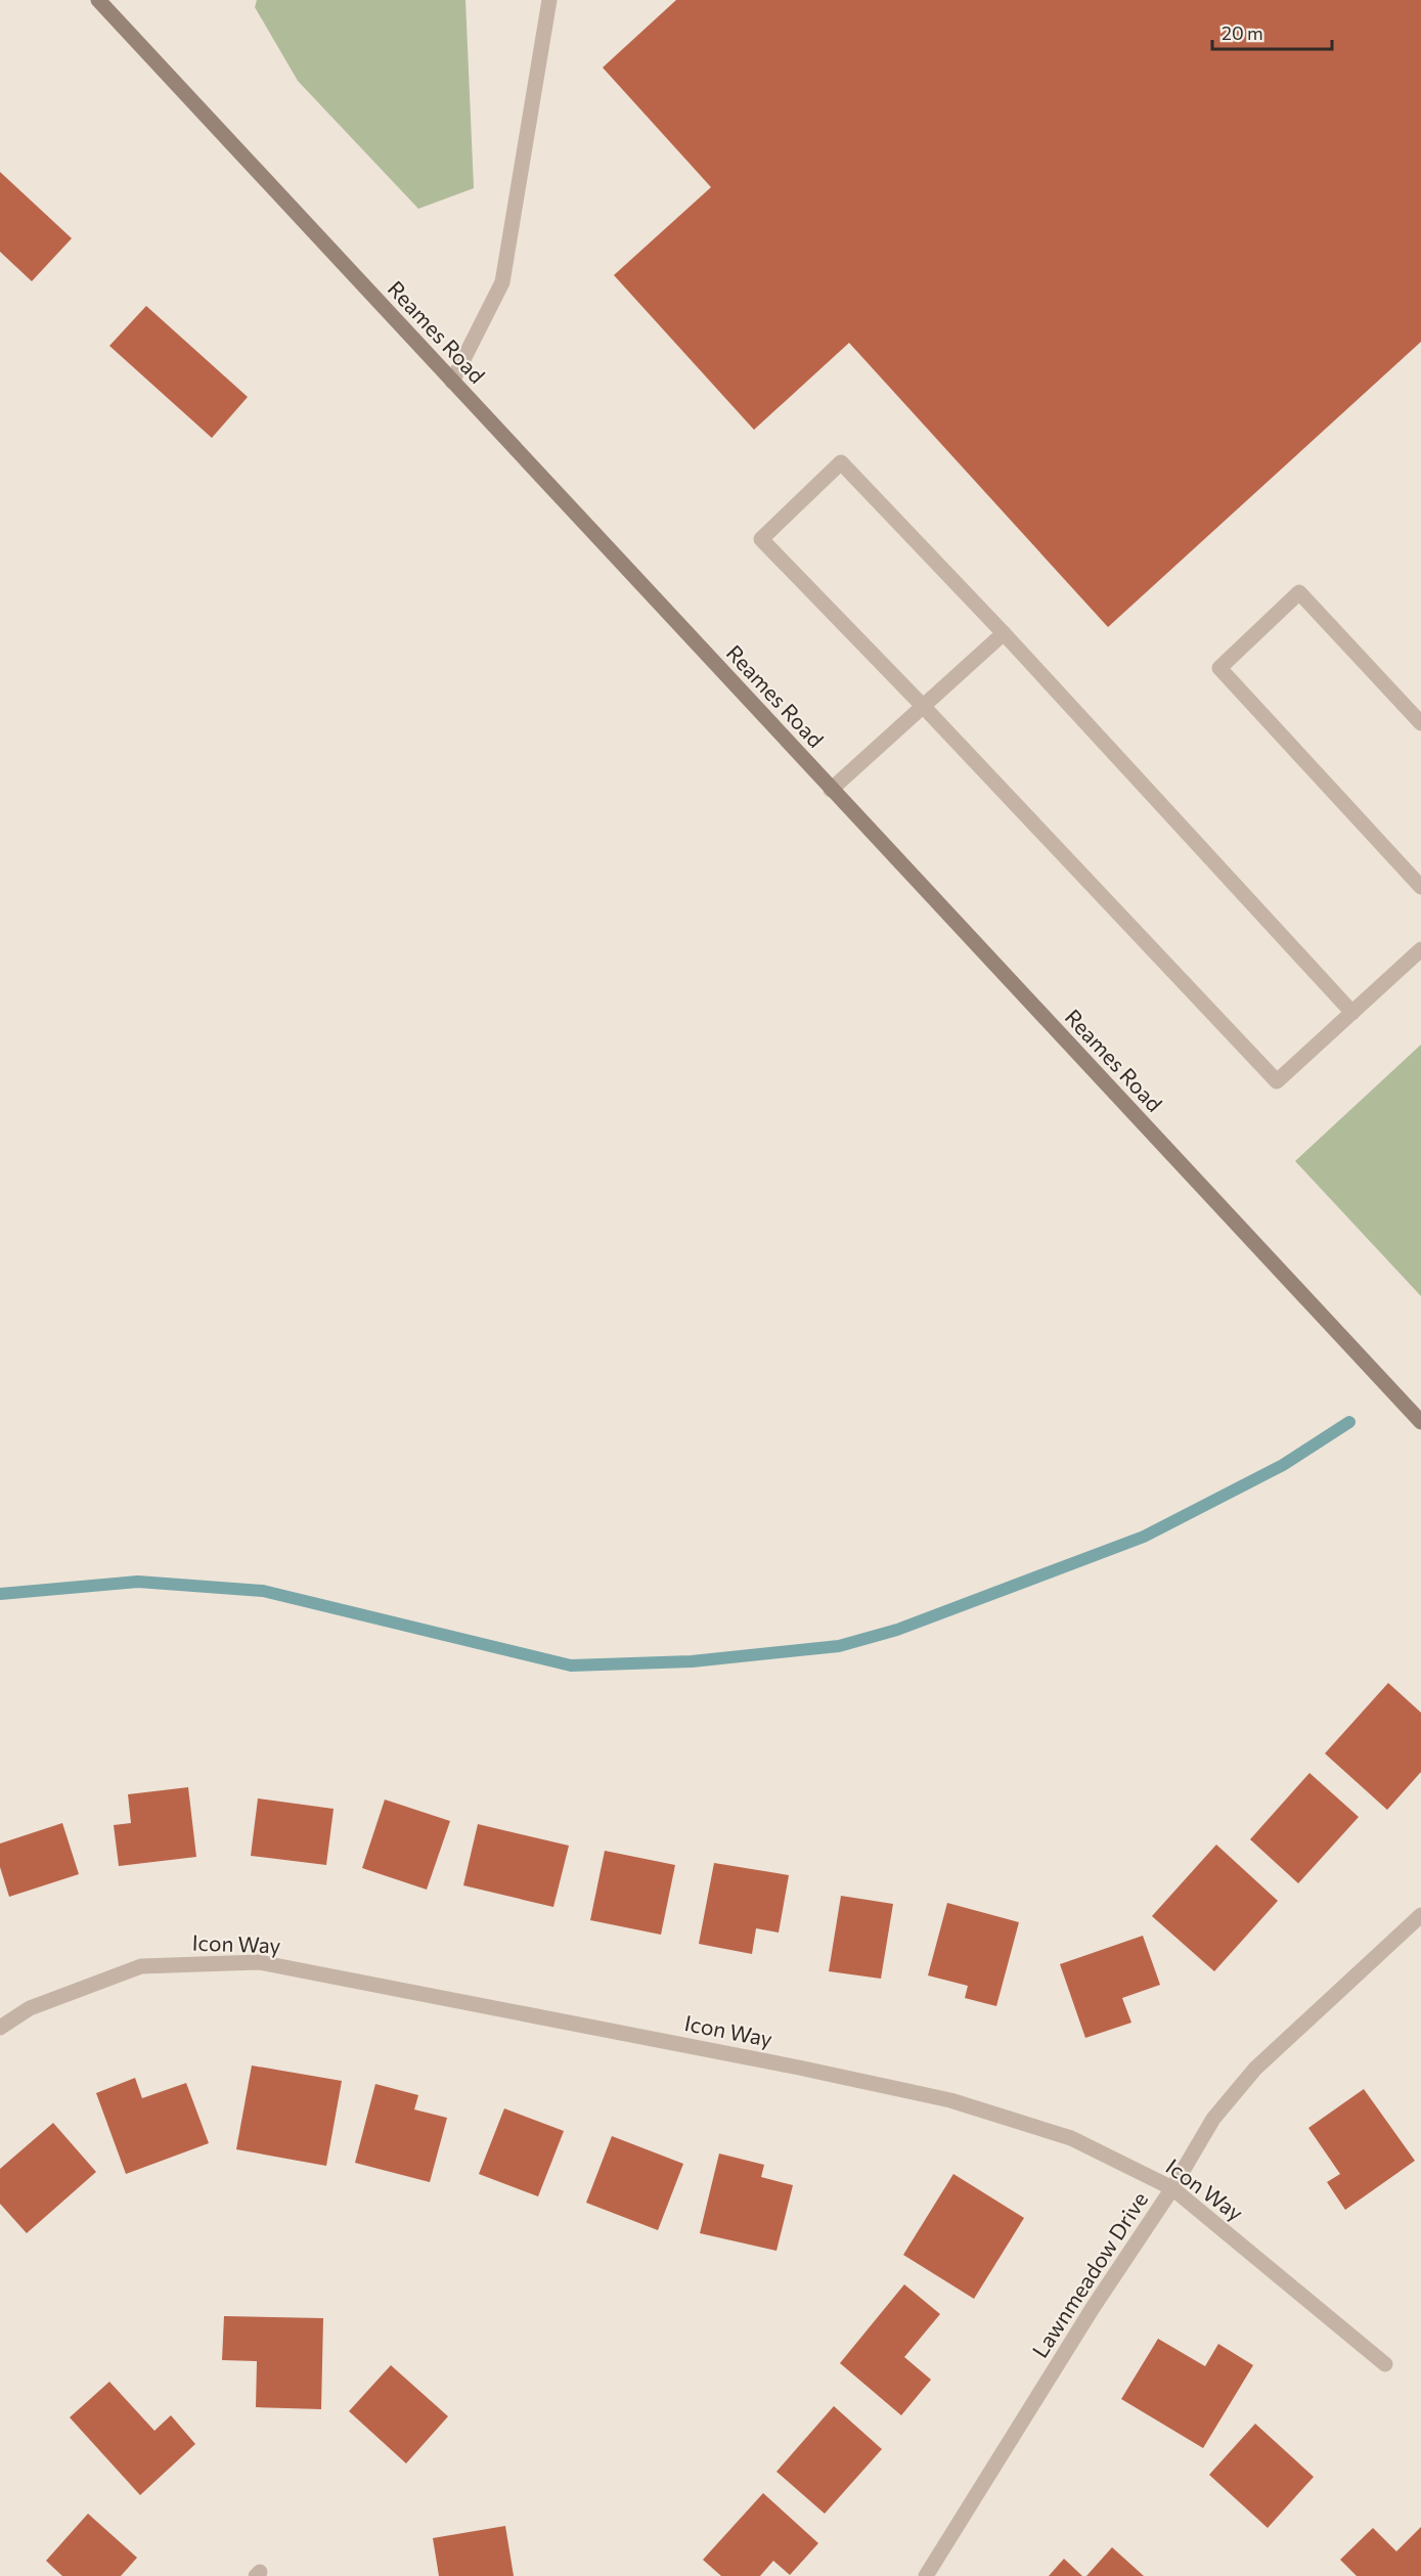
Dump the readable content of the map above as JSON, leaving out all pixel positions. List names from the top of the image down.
{
  "streets": {
    "main road": ["Reames Road"],
    "street": ["Icon Way", "Lawnmeadow Drive"]
  },
  "crossings": [
    ["Icon Way", "Lawnmeadow Drive"]
  ],
  "scale_bar": "20 m"
}
